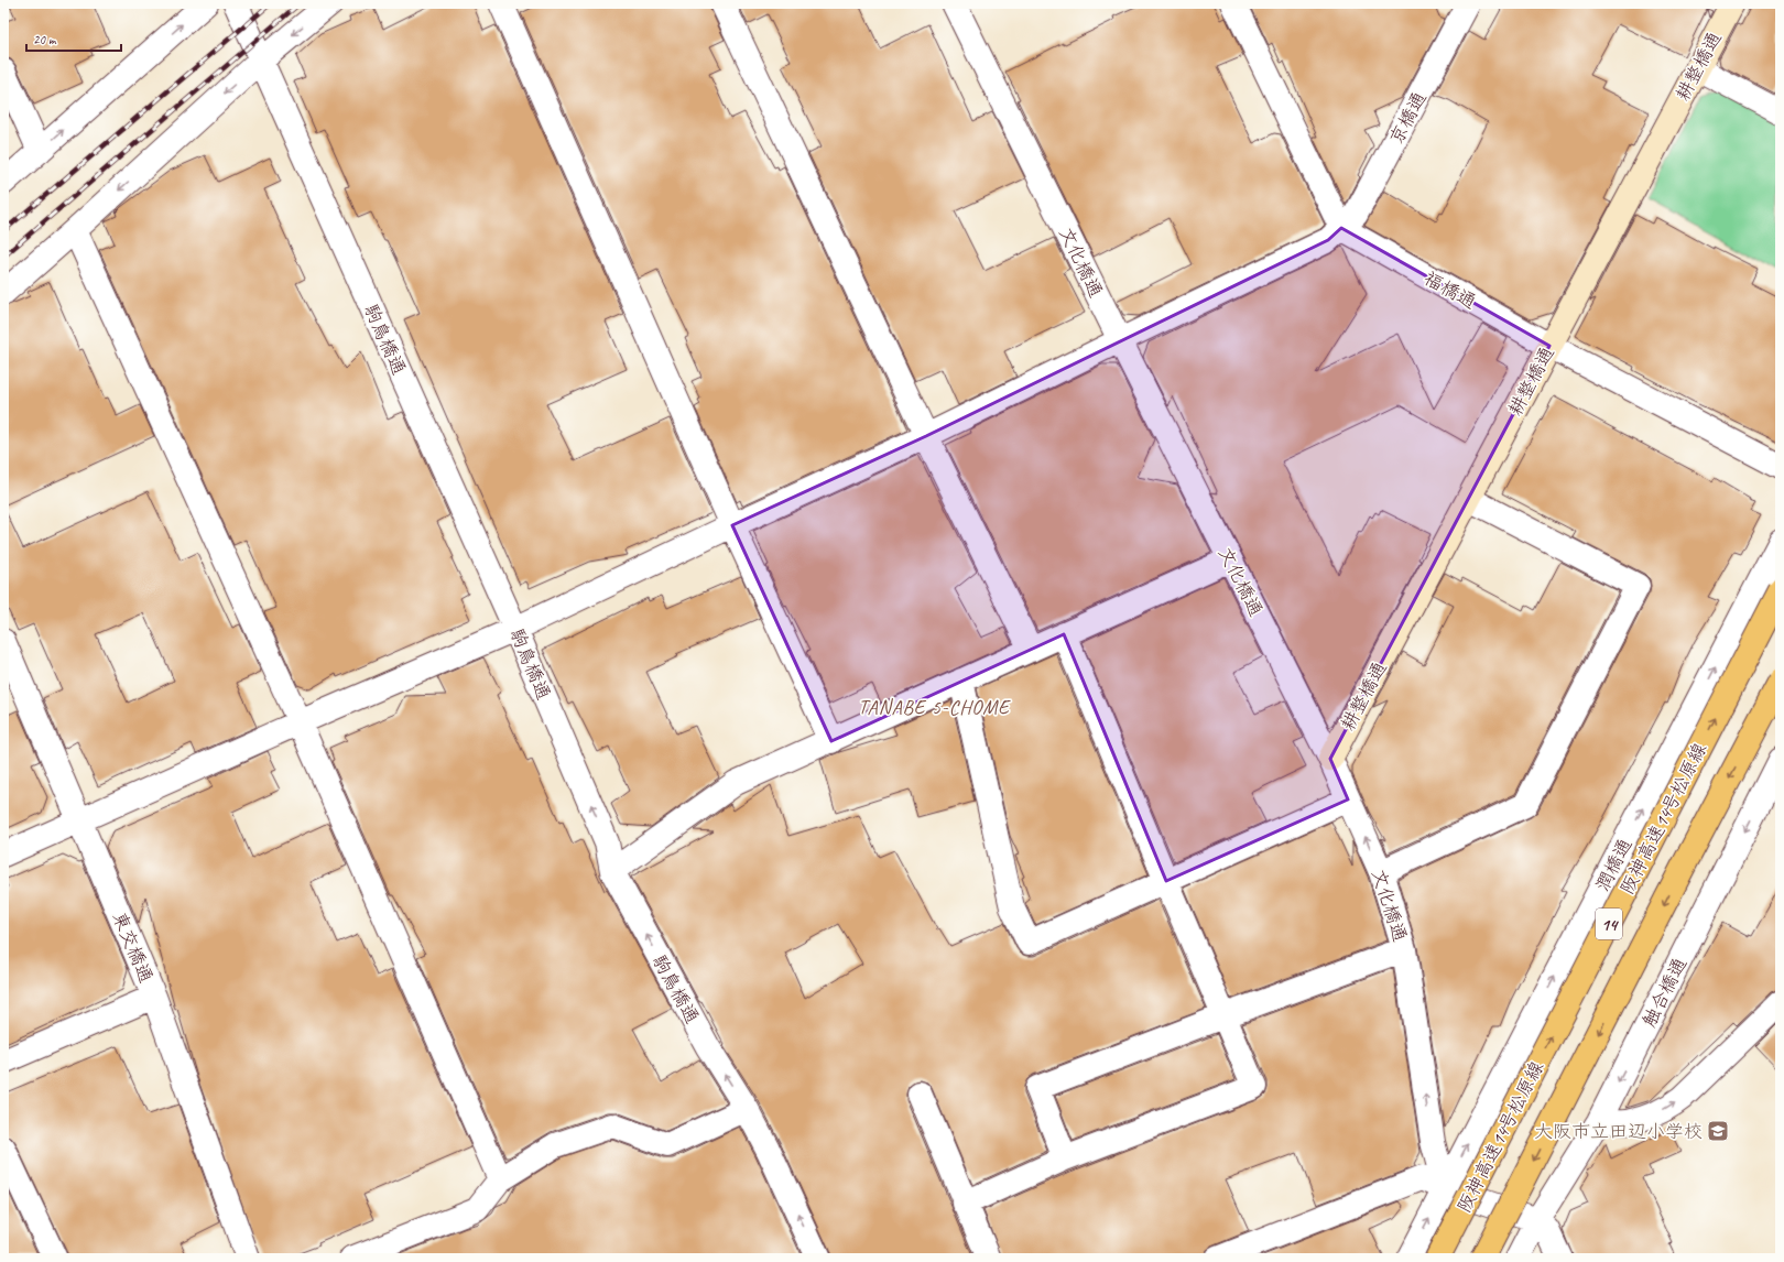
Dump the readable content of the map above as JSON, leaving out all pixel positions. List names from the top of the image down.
{
  "streets": {
    "highway": ["阪神高速14号松原線", "14"],
    "street": [
      "耕整橋通",
      "京橋通",
      "文化橋通",
      "福橋通",
      "駒鳥橋通",
      "潤橋通",
      "東交橋通",
      "触合橋通"
    ]
  },
  "crossings": [
    ["耕整橋通", "文化橋通"],
    ["耕整橋通", "福橋通"],
    ["京橋通", "文化橋通"],
    ["京橋通", "福橋通"],
    ["京橋通", "駒鳥橋通"],
    ["京橋通", "東交橋通"],
    ["文化橋通", "潤橋通"]
  ],
  "one_way": ["駒鳥橋通", "潤橋通", "触合橋通"],
  "districts": ["TANABE 5-CHOME"],
  "places": {
    "school or university": ["大阪市立田辺小学校"]
  },
  "scale_bar": "20 m"
}
